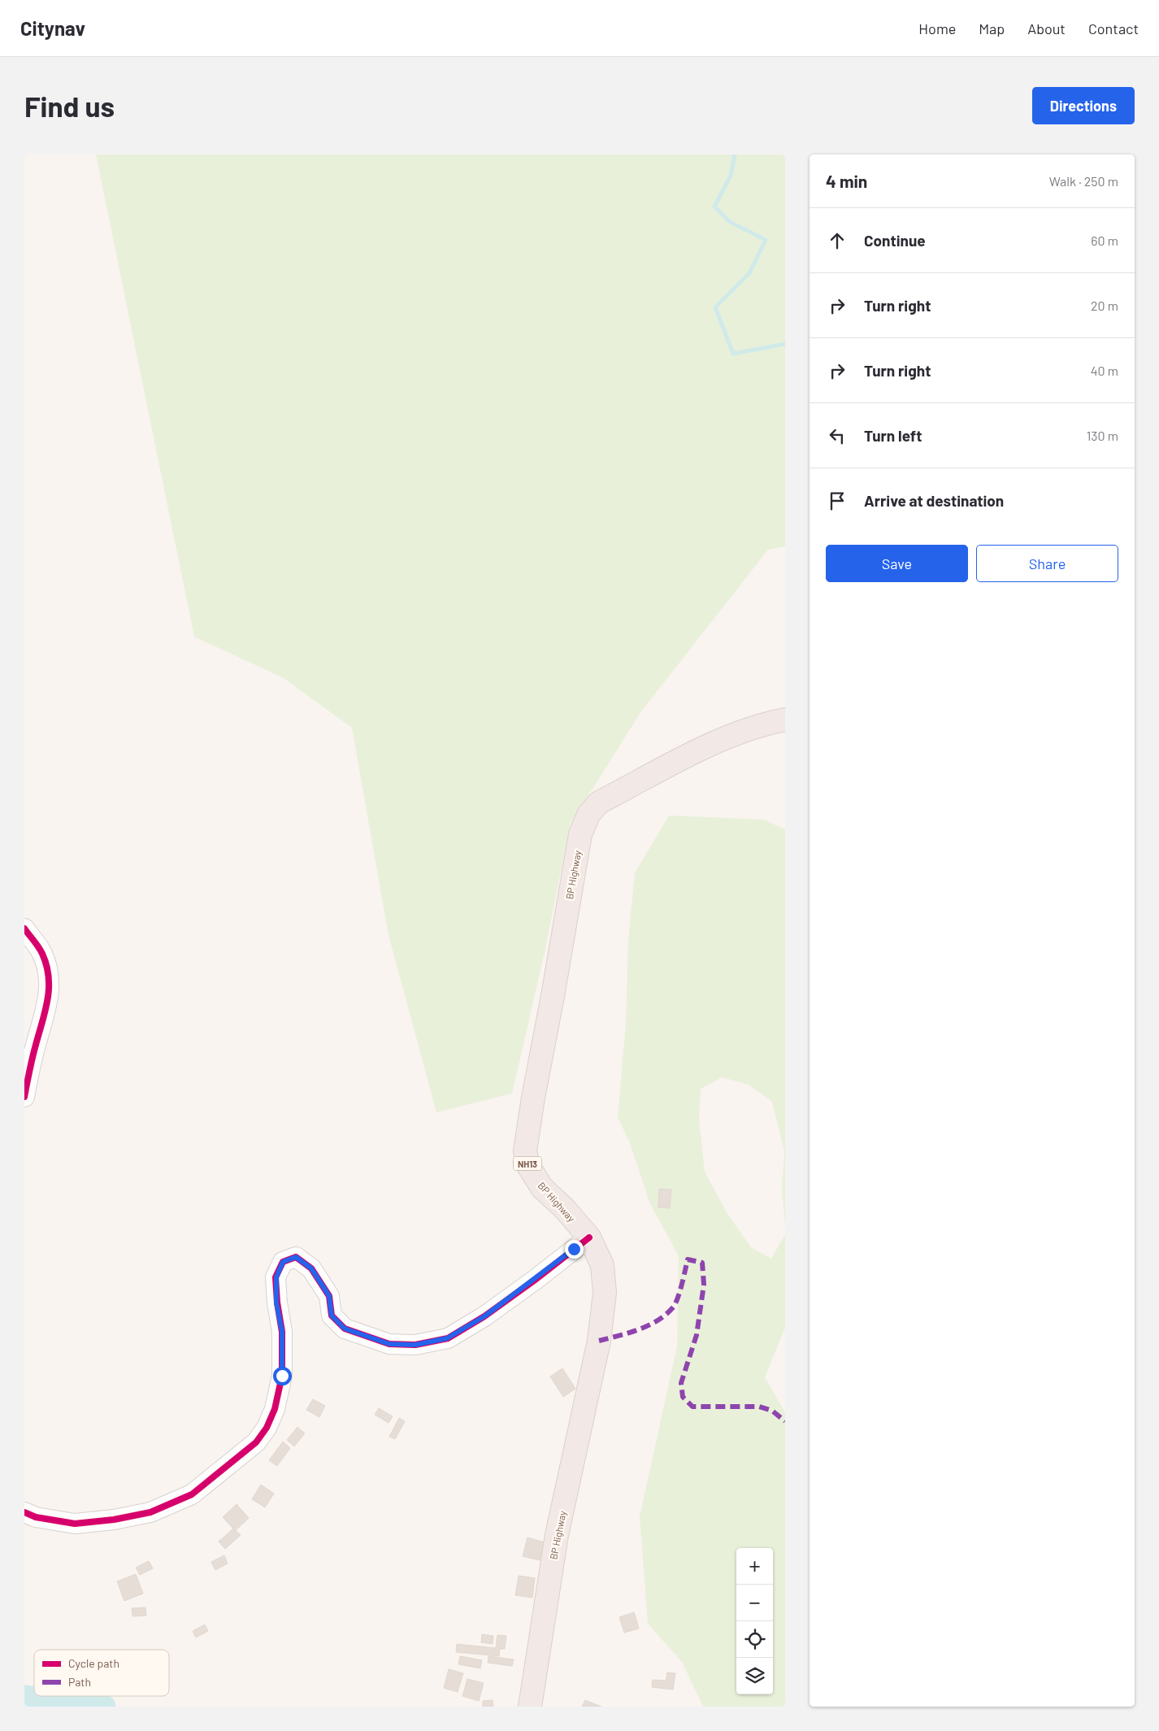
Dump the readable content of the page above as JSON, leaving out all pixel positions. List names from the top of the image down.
{
  "streets": {
    "highway": ["BP Highway", "NH13"]
  },
  "legend": ["Cycle path", "Path"],
  "page": {
    "header": "Citynav",
    "nav": [
      "Home",
      "Map",
      "About",
      "Contact"
    ],
    "buttons": [
      "Directions",
      ["Save", "Share"]
    ],
    "title": "Find us",
    "heading": ["4 min", "Walk · 250 m"],
    "list": [
      ["Continue", "60 m"],
      ["Turn right", "20 m"],
      ["Turn right", "40 m"],
      ["Turn left", "130 m"],
      "Arrive at destination"
    ],
    "map_buttons": ["+", "−"]
  }
}
